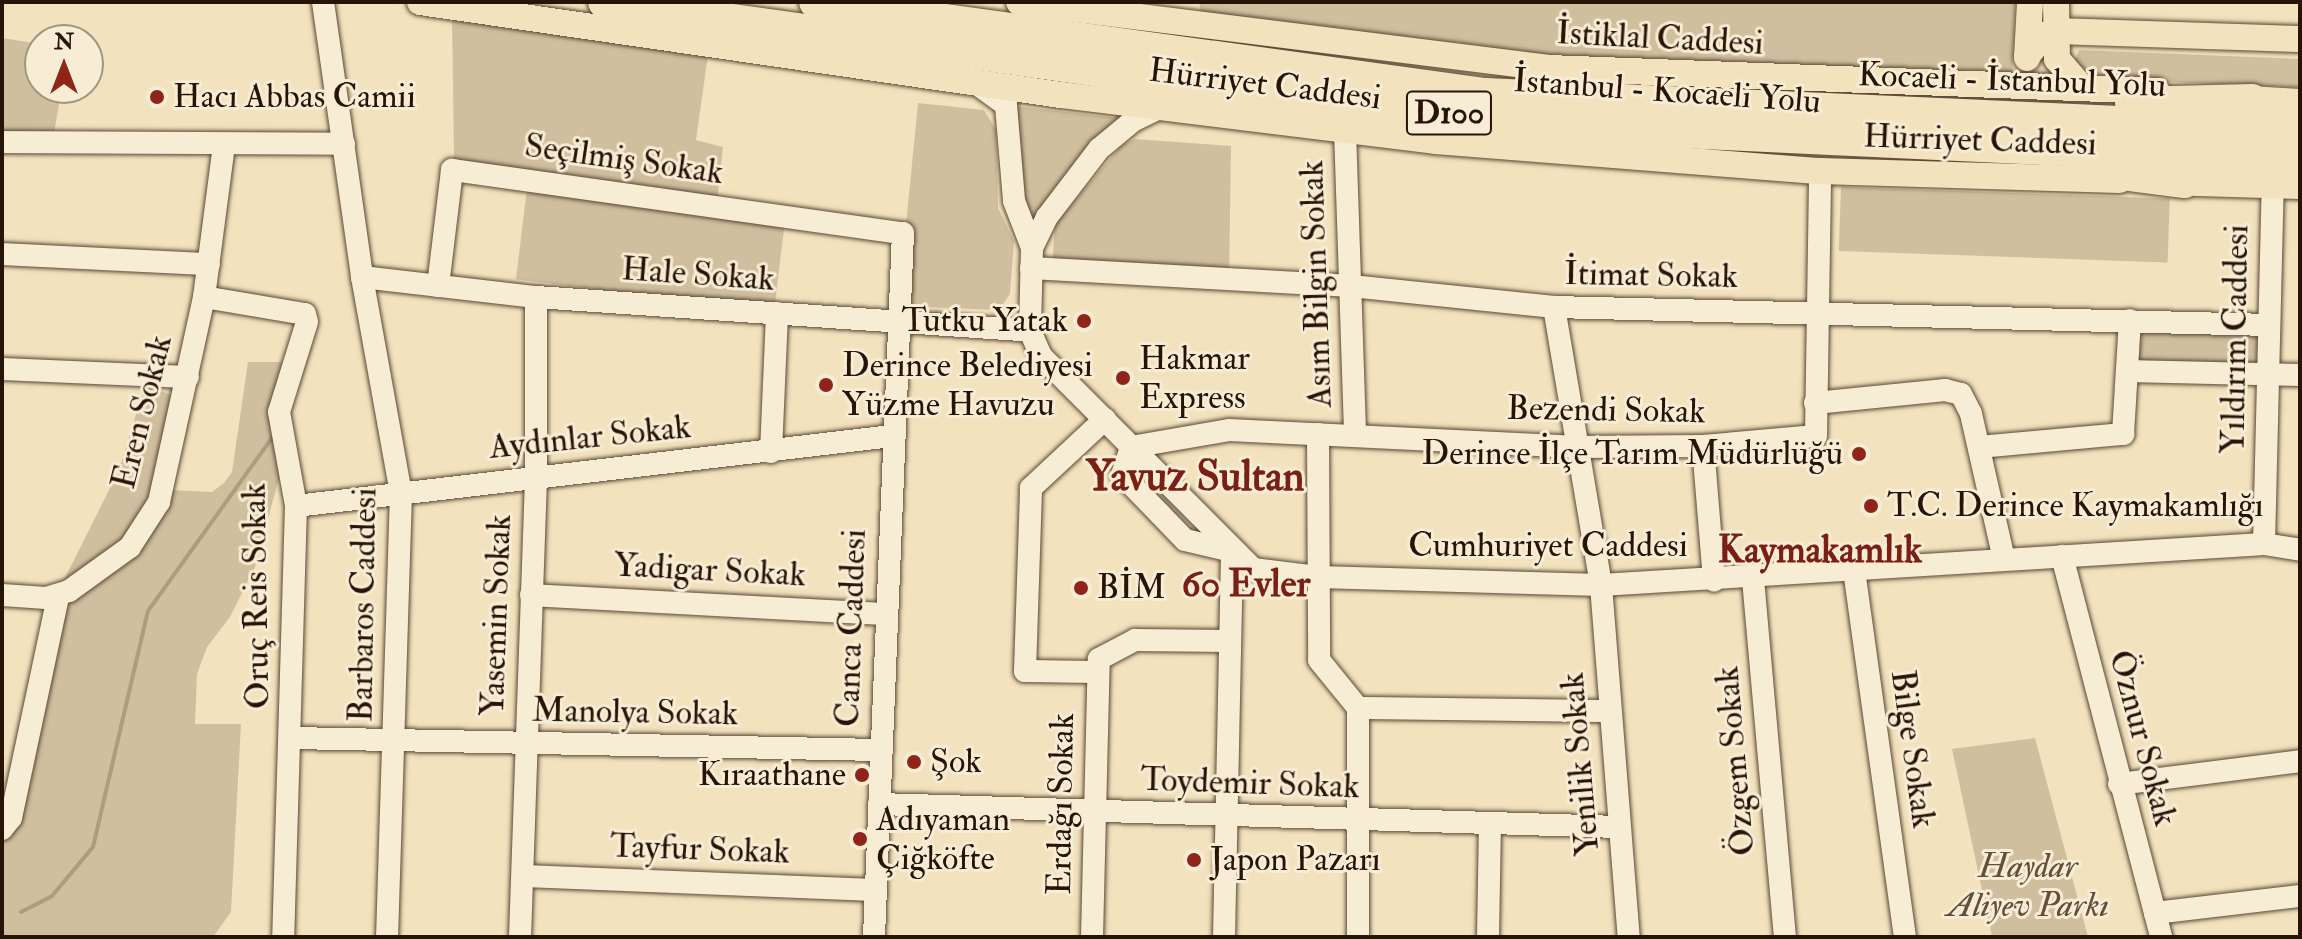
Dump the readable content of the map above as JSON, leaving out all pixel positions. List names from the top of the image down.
{
  "streets": {
    "highway": ["Kocaeli - İstanbul Yolu", "İstanbul - Kocaeli Yolu", "D100"],
    "main road": ["İstiklal Caddesi", "Hürriyet Caddesi"],
    "street": [
      "Seçilmiş Sokak",
      "Hale Sokak",
      "İtimat Sokak",
      "Asım Bilgin Sokak",
      "Yıldırım Caddesi",
      "Bezendi Sokak",
      "Eren Sokak",
      "Aydınlar Sokak",
      "Cumhuriyet Caddesi",
      "Yadigar Sokak",
      "Oruç Reis Sokak",
      "Barbaros Caddesi",
      "Yasemin Sokak",
      "Canca Caddesi",
      "Manolya Sokak",
      "Öznur Sokak",
      "Bilge Sokak",
      "Özgem Sokak",
      "Yenilik Sokak",
      "Toydemir Sokak",
      "Erdağı Sokak",
      "Tayfur Sokak"
    ]
  },
  "crossings": [
    ["Hürriyet Caddesi", "Asım Bilgin Sokak"],
    ["Hürriyet Caddesi", "Yıldırım Caddesi"],
    ["Hürriyet Caddesi", "Bezendi Sokak"],
    ["Seçilmiş Sokak", "Hale Sokak"],
    ["Seçilmiş Sokak", "Canca Caddesi"],
    ["Hale Sokak", "Cumhuriyet Caddesi"],
    ["Hale Sokak", "Barbaros Caddesi"],
    ["Hale Sokak", "Yasemin Sokak"],
    ["Hale Sokak", "Canca Caddesi"],
    ["İtimat Sokak", "Asım Bilgin Sokak"],
    ["İtimat Sokak", "Yıldırım Caddesi"],
    ["İtimat Sokak", "Bezendi Sokak"],
    ["İtimat Sokak", "Yenilik Sokak"],
    ["Asım Bilgin Sokak", "Bezendi Sokak"],
    ["Asım Bilgin Sokak", "Cumhuriyet Caddesi"],
    ["Yıldırım Caddesi", "Cumhuriyet Caddesi"],
    ["Bezendi Sokak", "Cumhuriyet Caddesi"],
    ["Bezendi Sokak", "Yenilik Sokak"],
    ["Eren Sokak", "Oruç Reis Sokak"],
    ["Aydınlar Sokak", "Oruç Reis Sokak"],
    ["Aydınlar Sokak", "Barbaros Caddesi"],
    ["Aydınlar Sokak", "Yasemin Sokak"],
    ["Aydınlar Sokak", "Canca Caddesi"],
    ["Cumhuriyet Caddesi", "Öznur Sokak"],
    ["Cumhuriyet Caddesi", "Bilge Sokak"],
    ["Cumhuriyet Caddesi", "Özgem Sokak"],
    ["Cumhuriyet Caddesi", "Yenilik Sokak"],
    ["Cumhuriyet Caddesi", "Erdağı Sokak"],
    ["Yadigar Sokak", "Yasemin Sokak"],
    ["Yadigar Sokak", "Canca Caddesi"],
    ["Oruç Reis Sokak", "Manolya Sokak"],
    ["Barbaros Caddesi", "Manolya Sokak"],
    ["Yasemin Sokak", "Manolya Sokak"],
    ["Yasemin Sokak", "Tayfur Sokak"],
    ["Canca Caddesi", "Manolya Sokak"],
    ["Canca Caddesi", "Toydemir Sokak"],
    ["Canca Caddesi", "Tayfur Sokak"],
    ["Yenilik Sokak", "Toydemir Sokak"],
    ["Toydemir Sokak", "Erdağı Sokak"]
  ],
  "districts": ["Yavuz Sultan", "Kaymakamlık", "60 Evler"],
  "parks": ["Haydar Aliyev Parkı"],
  "places": [
    "Hacı Abbas Camii",
    "Tutku Yatak",
    "Hakmar Express",
    "Derince Belediyesi Yüzme Havuzu",
    "Derince İlçe Tarım Müdürlüğü",
    "T.C. Derince Kaymakamlığı",
    "BİM",
    "Şok",
    "Kıraathane",
    "Adıyaman Çiğköfte",
    "Japon Pazarı"
  ],
  "north": "top"
}
